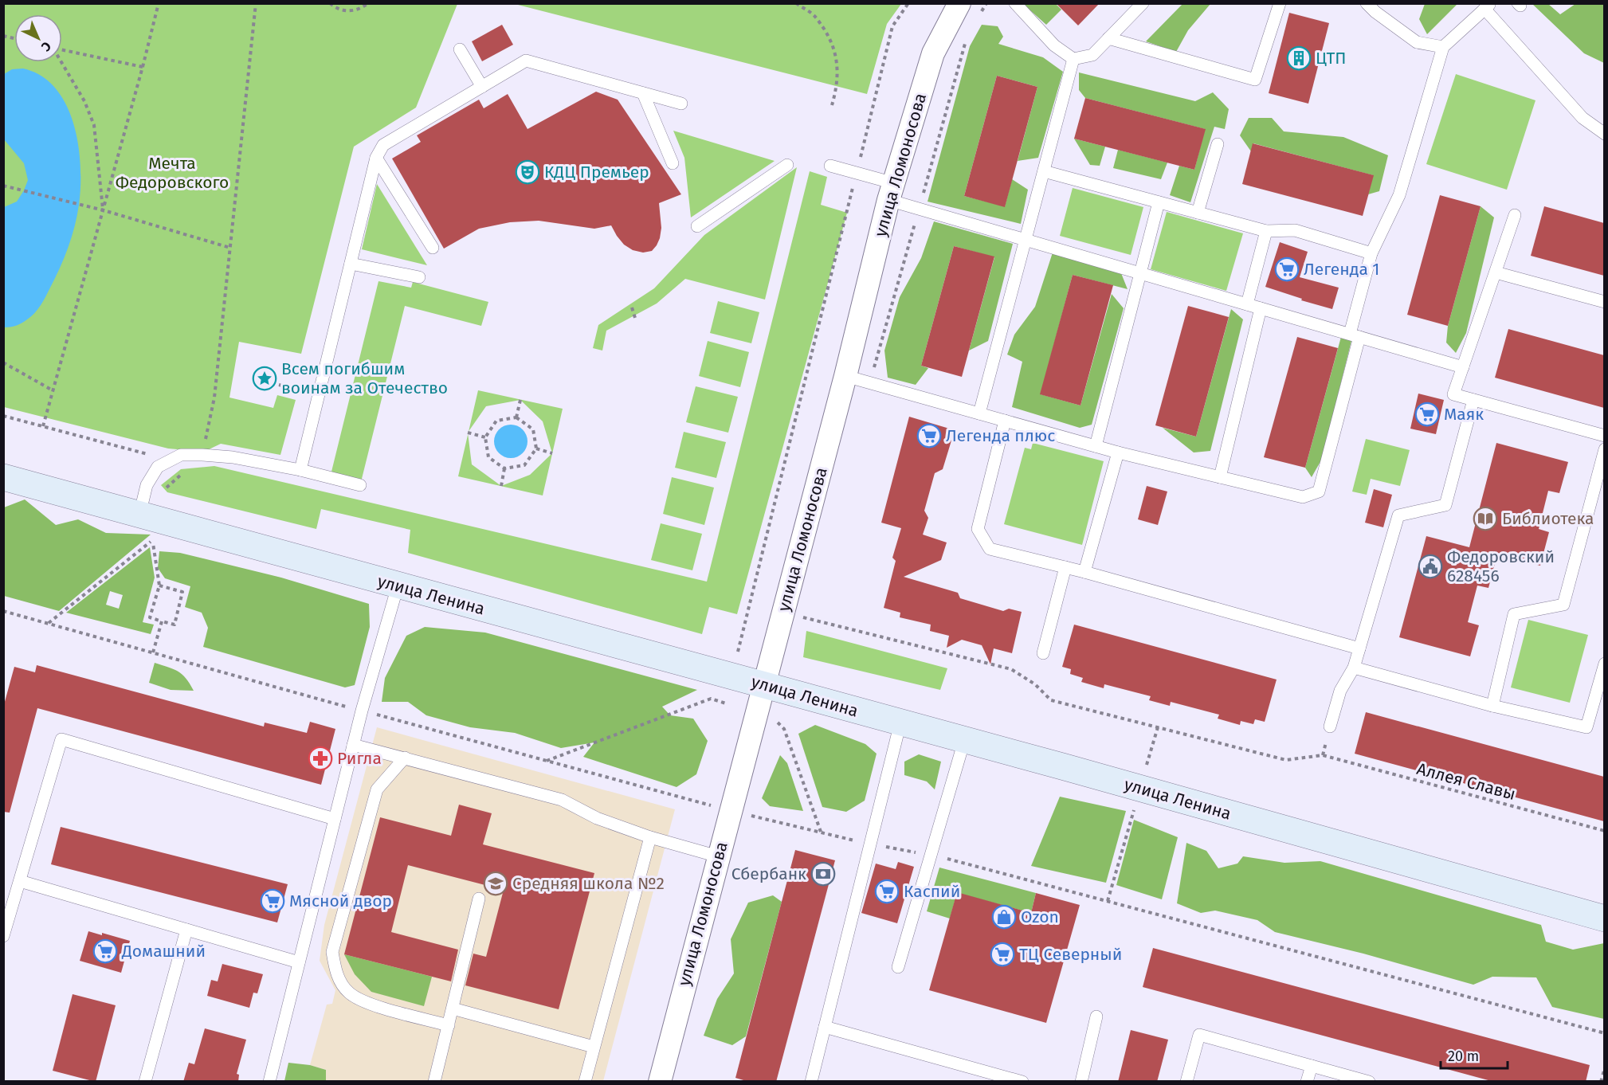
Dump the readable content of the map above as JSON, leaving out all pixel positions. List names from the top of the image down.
{
  "streets": {
    "street": ["улица Ломоносова", "улица Ленина"],
    "path": ["Аллея Славы"]
  },
  "crossings": [
    ["улица Ломоносова", "улица Ленина"]
  ],
  "parks": ["Мечта Федоровского"],
  "places": {
    "building": ["ЦТП"],
    "theatre": ["КДЦ Премьер"],
    "supermarket": [
      "Легенда 1",
      "Маяк",
      "Легенда плюс",
      "Каспий",
      "Мясной двор",
      "Домашний",
      "ТЦ Северный"
    ],
    "place": ["Всем погибшим воинам за Отечество"],
    "library": ["Библиотека"],
    "public building": ["Федоровский 628456"],
    "pharmacy": ["Ригла"],
    "bank": ["Сбербанк"],
    "school or university": ["Средняя школа №2"],
    "shop": ["Ozon"]
  },
  "scale_bar": "20 m",
  "north": "bottom right"
}
